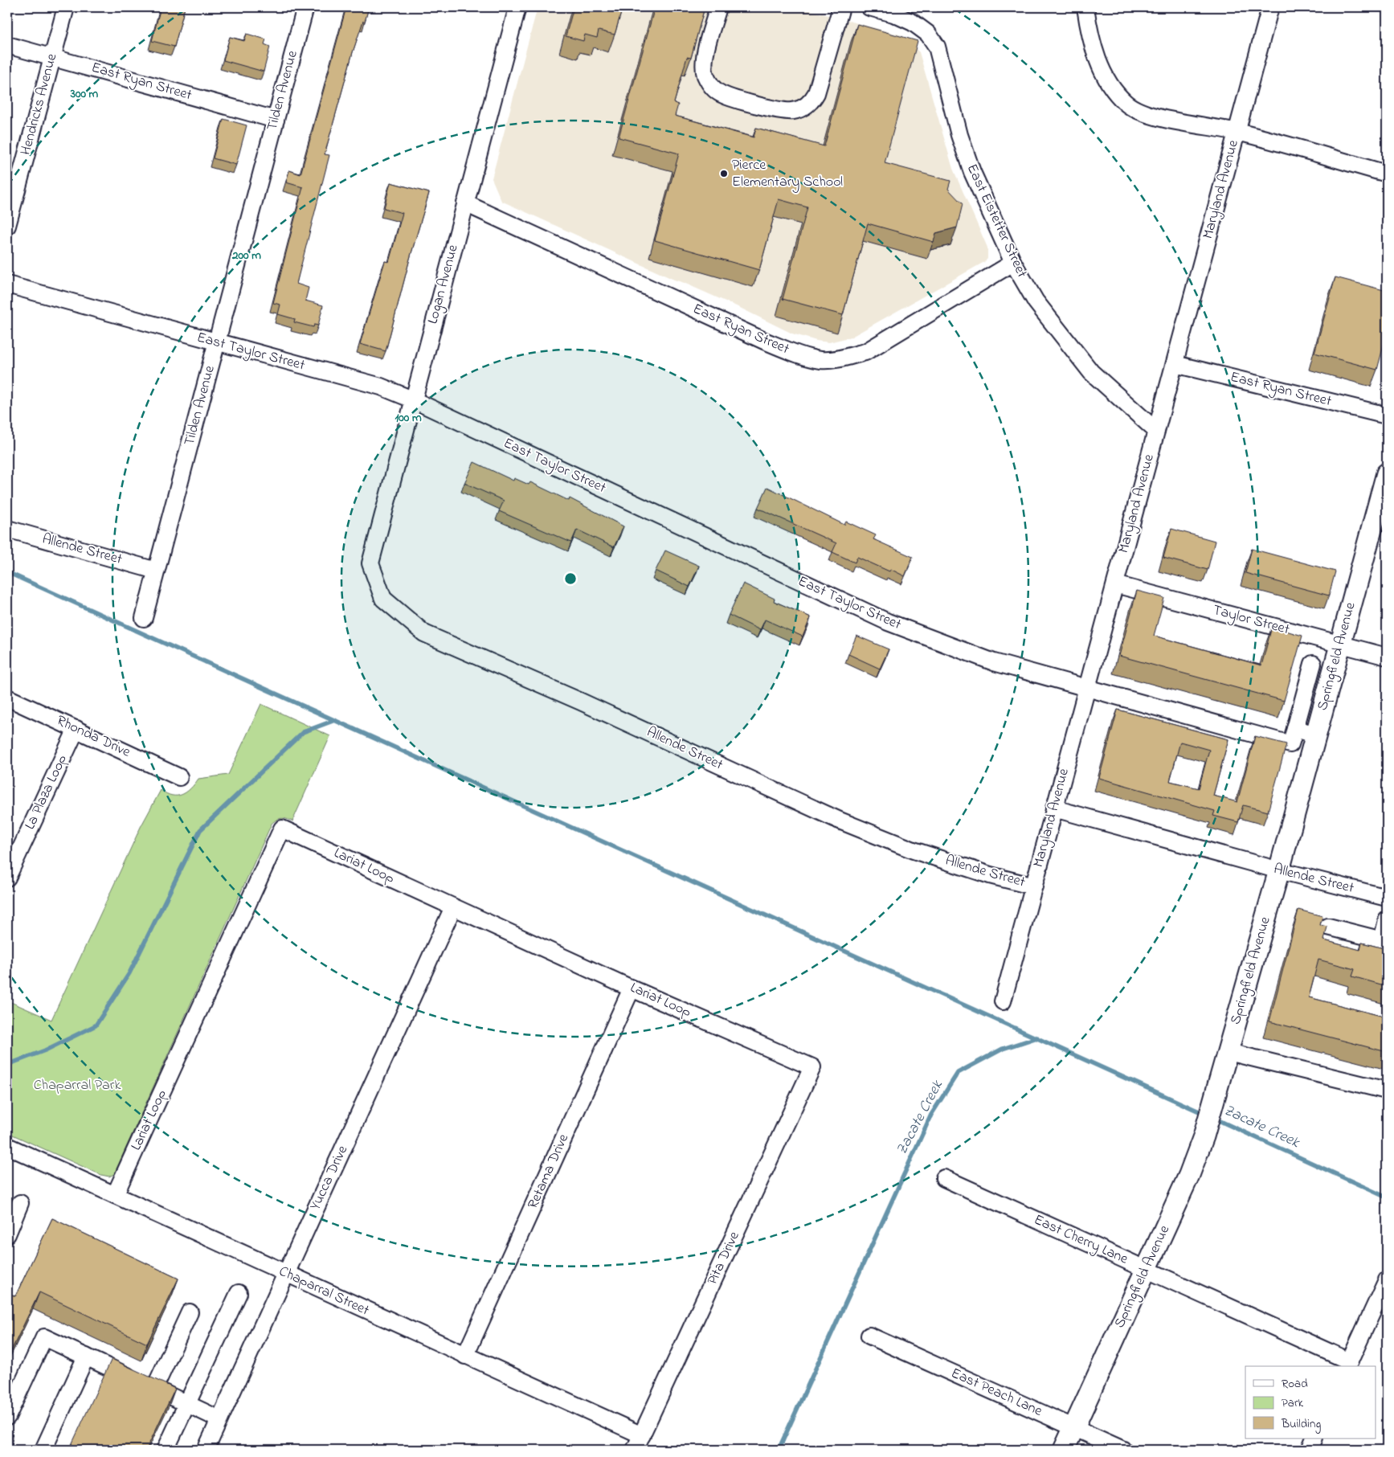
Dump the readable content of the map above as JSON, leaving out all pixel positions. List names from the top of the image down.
{
  "streets": {
    "main road": ["Springfield Avenue"],
    "street": [
      "East Ryan Street",
      "Tilden Avenue",
      "Hendricks Avenue",
      "Maryland Avenue",
      "East Eistetter Street",
      "Logan Avenue",
      "East Taylor Street",
      "Allende Street",
      "Taylor Street",
      "Rhonda Drive",
      "La Plaza Loop",
      "Lariat Loop",
      "Retama Drive",
      "Yucca Drive",
      "East Cherry Lane",
      "Pita Drive",
      "Chaparral Street",
      "East Peach Lane"
    ]
  },
  "crossings": [
    ["East Ryan Street", "Tilden Avenue"],
    ["East Ryan Street", "Hendricks Avenue"],
    ["East Ryan Street", "Maryland Avenue"],
    ["East Ryan Street", "East Eistetter Street"],
    ["East Ryan Street", "Logan Avenue"],
    ["Tilden Avenue", "East Taylor Street"],
    ["Tilden Avenue", "Allende Street"],
    ["Maryland Avenue", "East Eistetter Street"],
    ["Maryland Avenue", "East Taylor Street"],
    ["Maryland Avenue", "Allende Street"],
    ["Maryland Avenue", "Taylor Street"],
    ["Logan Avenue", "East Taylor Street"],
    ["Logan Avenue", "Allende Street"],
    ["Allende Street", "Springfield Avenue"],
    ["Taylor Street", "Springfield Avenue"],
    ["Springfield Avenue", "East Cherry Lane"],
    ["Springfield Avenue", "East Peach Lane"],
    ["Rhonda Drive", "La Plaza Loop"],
    ["Lariat Loop", "Retama Drive"],
    ["Lariat Loop", "Yucca Drive"],
    ["Lariat Loop", "Pita Drive"],
    ["Lariat Loop", "Chaparral Street"],
    ["Retama Drive", "Chaparral Street"],
    ["Yucca Drive", "Chaparral Street"],
    ["Pita Drive", "Chaparral Street"]
  ],
  "water": ["Zacate Creek"],
  "parks": ["Chaparral Park"],
  "places": ["Pierce Elementary School"],
  "legend": ["Road", "Park", "Building"],
  "rings": ["300 m", "200 m", "100 m"]
}
